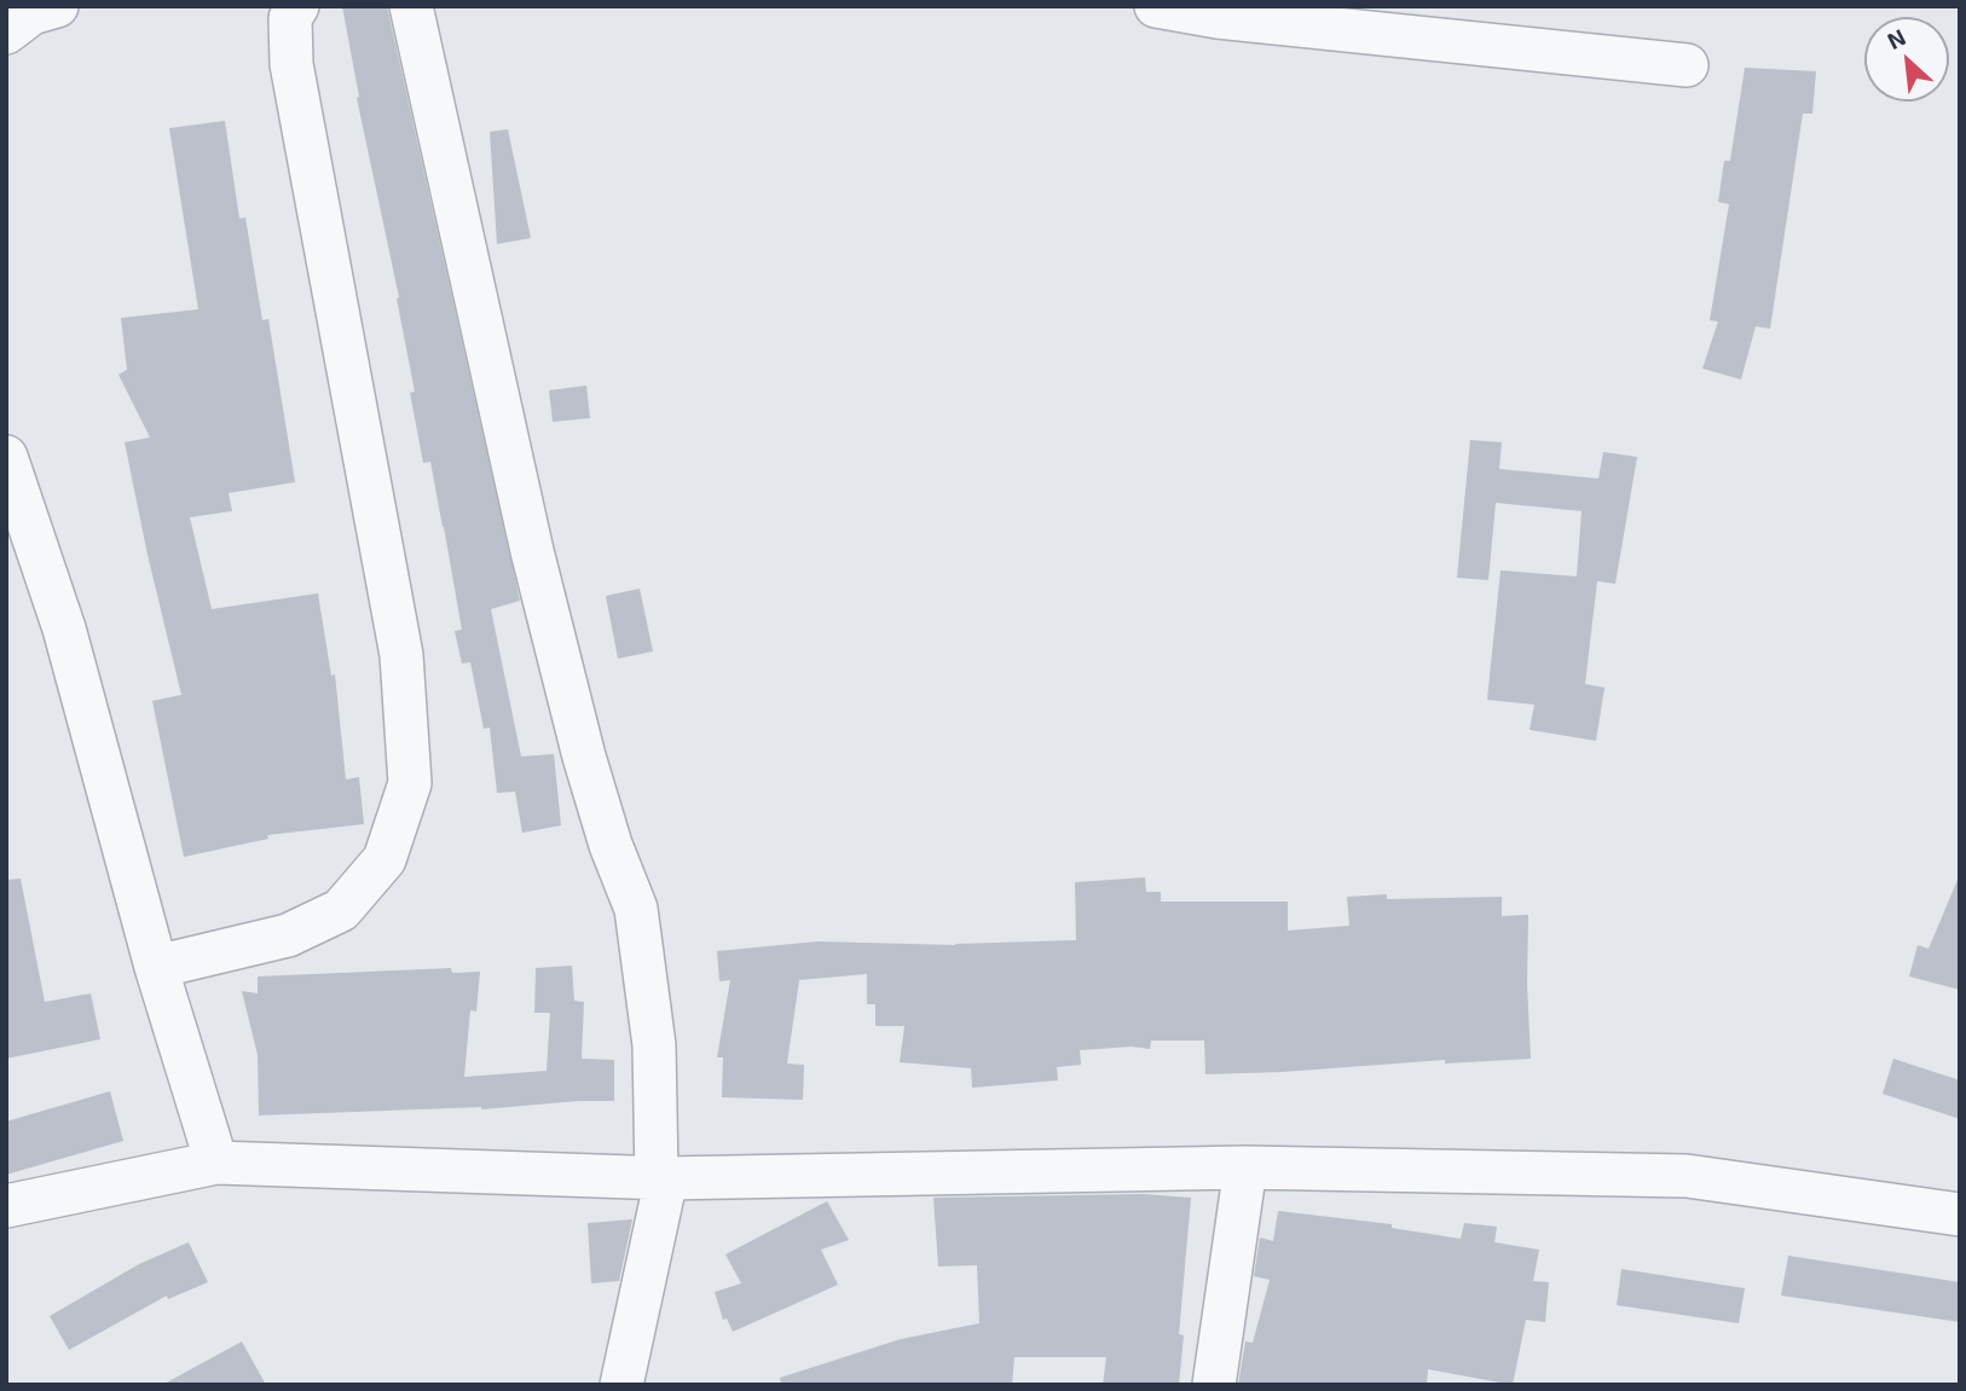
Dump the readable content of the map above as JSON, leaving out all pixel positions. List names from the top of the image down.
{
  "north": "top left"
}
